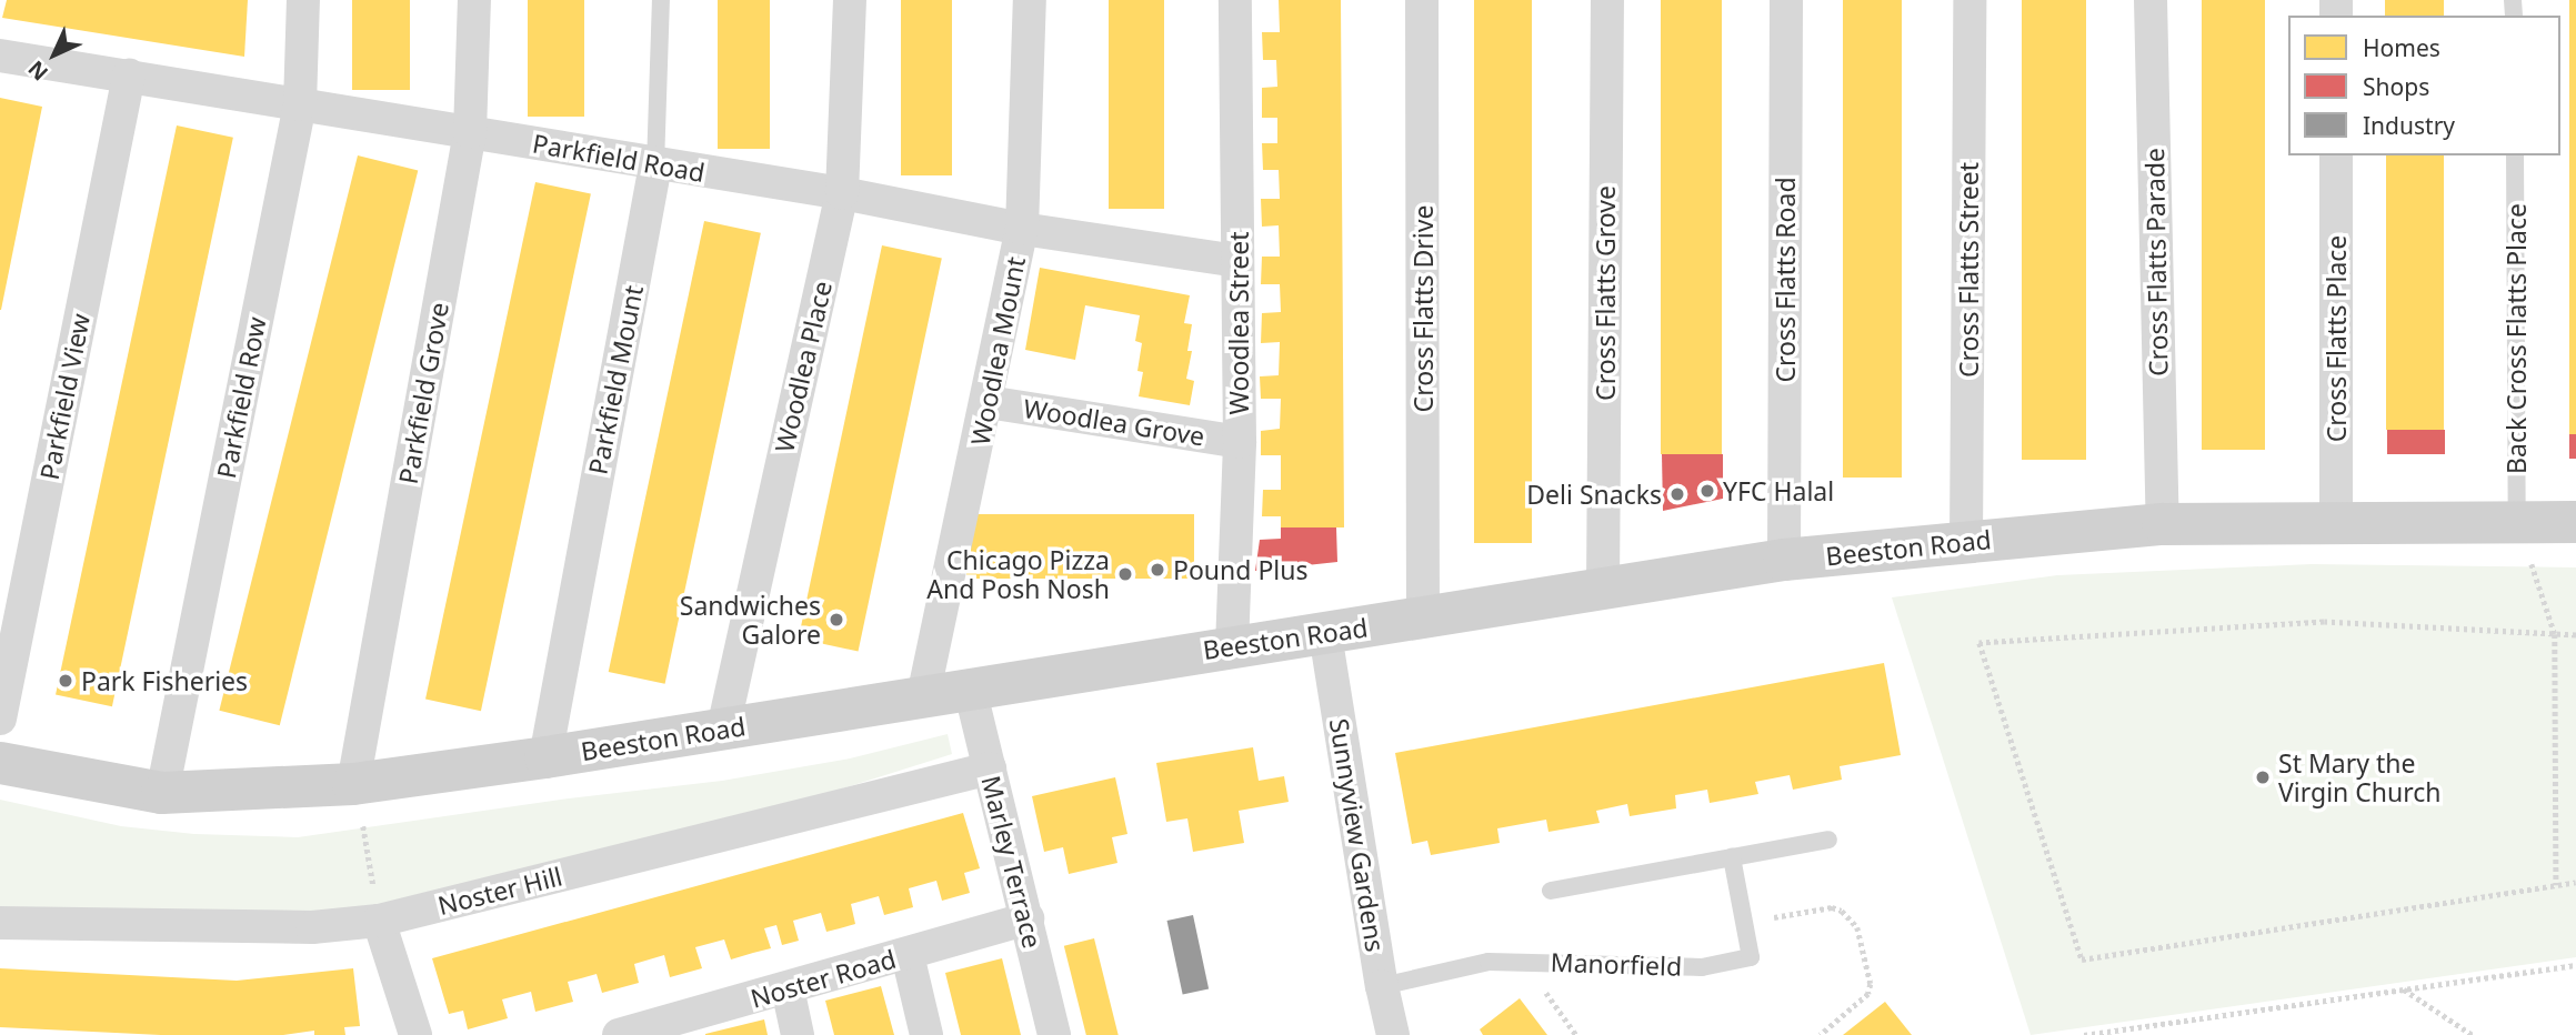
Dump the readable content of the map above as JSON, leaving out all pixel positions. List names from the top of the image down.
{
  "streets": {
    "street": [
      "Parkfield Road",
      "Cross Flatts Parade",
      "Cross Flatts Street",
      "Cross Flatts Road",
      "Cross Flatts Grove",
      "Cross Flatts Drive",
      "Woodlea Street",
      "Cross Flatts Place",
      "Woodlea Mount",
      "Woodlea Place",
      "Parkfield Mount",
      "Parkfield Grove",
      "Parkfield View",
      "Parkfield Row",
      "Woodlea Grove",
      "Beeston Road",
      "Sunnyview Gardens",
      "Marley Terrace",
      "Noster Hill",
      "Noster Road"
    ],
    "lane": ["Back Cross Flatts Place", "Manorfield"]
  },
  "crossings": [
    ["Parkfield Road", "Woodlea Street"],
    ["Parkfield Road", "Woodlea Mount"],
    ["Parkfield Road", "Woodlea Place"],
    ["Parkfield Road", "Parkfield Mount"],
    ["Parkfield Road", "Parkfield Grove"],
    ["Parkfield Road", "Parkfield View"],
    ["Parkfield Road", "Parkfield Row"],
    ["Cross Flatts Parade", "Beeston Road"],
    ["Cross Flatts Street", "Beeston Road"],
    ["Cross Flatts Road", "Beeston Road"],
    ["Cross Flatts Grove", "Beeston Road"],
    ["Cross Flatts Drive", "Beeston Road"],
    ["Woodlea Street", "Woodlea Grove"],
    ["Woodlea Street", "Beeston Road"],
    ["Cross Flatts Place", "Beeston Road"],
    ["Back Cross Flatts Place", "Beeston Road"],
    ["Woodlea Mount", "Woodlea Grove"],
    ["Woodlea Mount", "Beeston Road"],
    ["Woodlea Place", "Beeston Road"],
    ["Parkfield Mount", "Beeston Road"],
    ["Parkfield Grove", "Beeston Road"],
    ["Parkfield Row", "Beeston Road"],
    ["Beeston Road", "Sunnyview Gardens"],
    ["Beeston Road", "Marley Terrace"],
    ["Sunnyview Gardens", "Manorfield"],
    ["Marley Terrace", "Noster Hill"],
    ["Marley Terrace", "Noster Road"]
  ],
  "places": [
    "YFC Halal",
    "Deli Snacks",
    "Pound Plus",
    "Chicago Pizza And Posh Nosh",
    "Sandwiches Galore",
    "Park Fisheries",
    "St Mary the Virgin Church"
  ],
  "legend": ["Homes", "Shops", "Industry"],
  "north": "bottom left"
}
